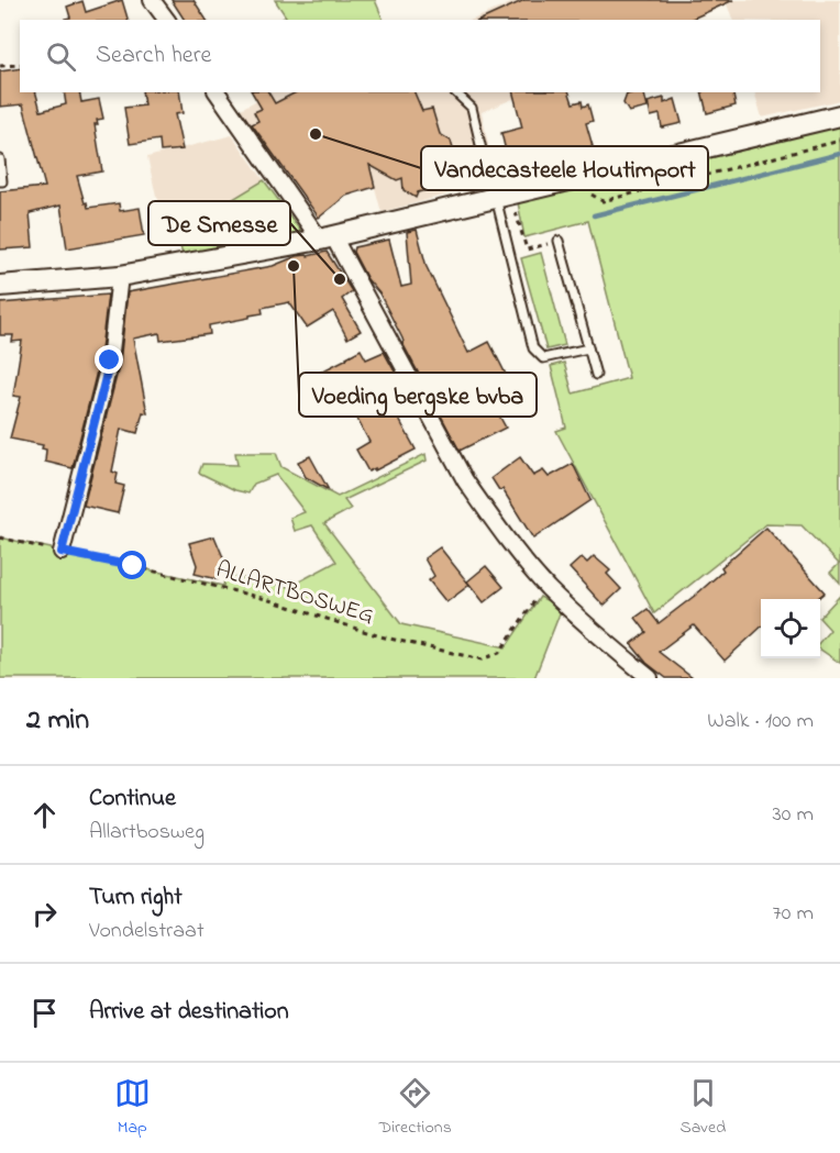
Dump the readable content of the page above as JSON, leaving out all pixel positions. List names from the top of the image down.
{
  "streets": {
    "path": ["ALLARTBOSWEG"]
  },
  "places": ["Vandecasteele Houtimport", "Voeding bergske bvba", "De Smesse"],
  "page": {
    "search": "Search here",
    "heading": ["2 min", "Walk · 100 m"],
    "list": [
      ["Continue", "Allartbosweg", "30 m"],
      ["Turn right", "Vondelstraat", "70 m"],
      "Arrive at destination"
    ],
    "nav": ["Map", "Directions", "Saved"]
  }
}
